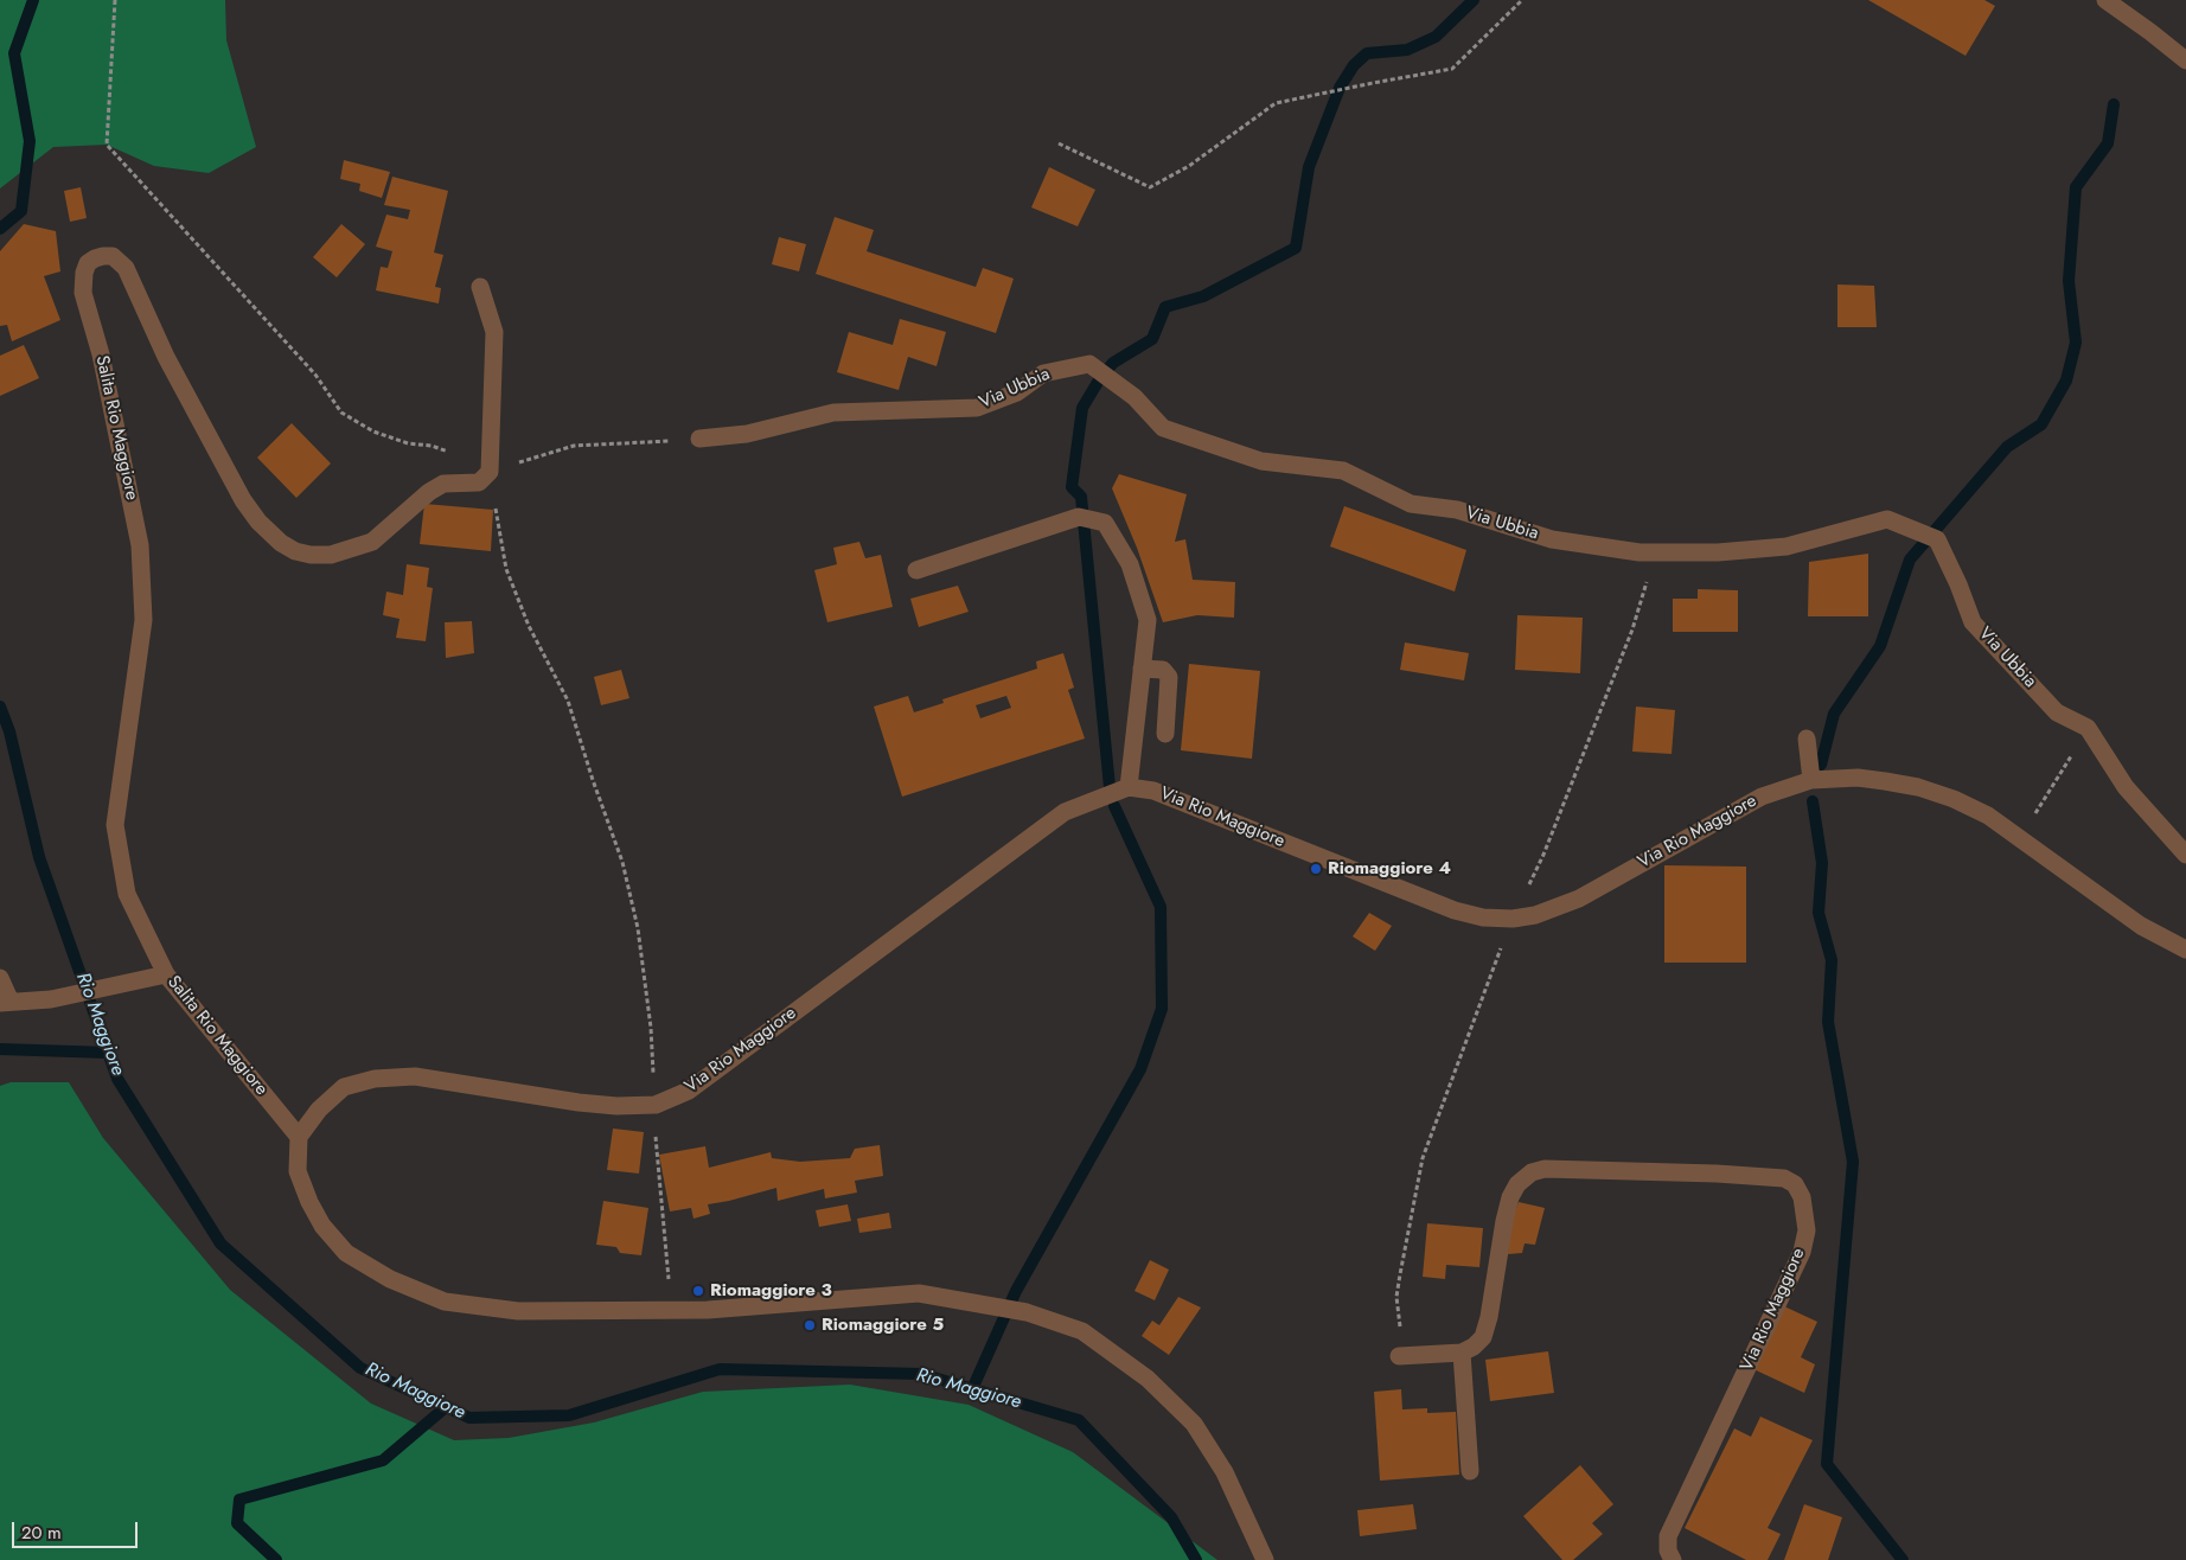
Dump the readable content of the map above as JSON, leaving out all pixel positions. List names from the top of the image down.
{
  "streets": {
    "street": ["Via Ubbia", "Salita Rio Maggiore", "Via Rio Maggiore"]
  },
  "crossings": [
    ["Salita Rio Maggiore", "Via Rio Maggiore"]
  ],
  "water": ["Rio Maggiore"],
  "places": ["Riomaggiore 4", "Riomaggiore 3", "Riomaggiore 5"],
  "scale_bar": "20 m"
}
